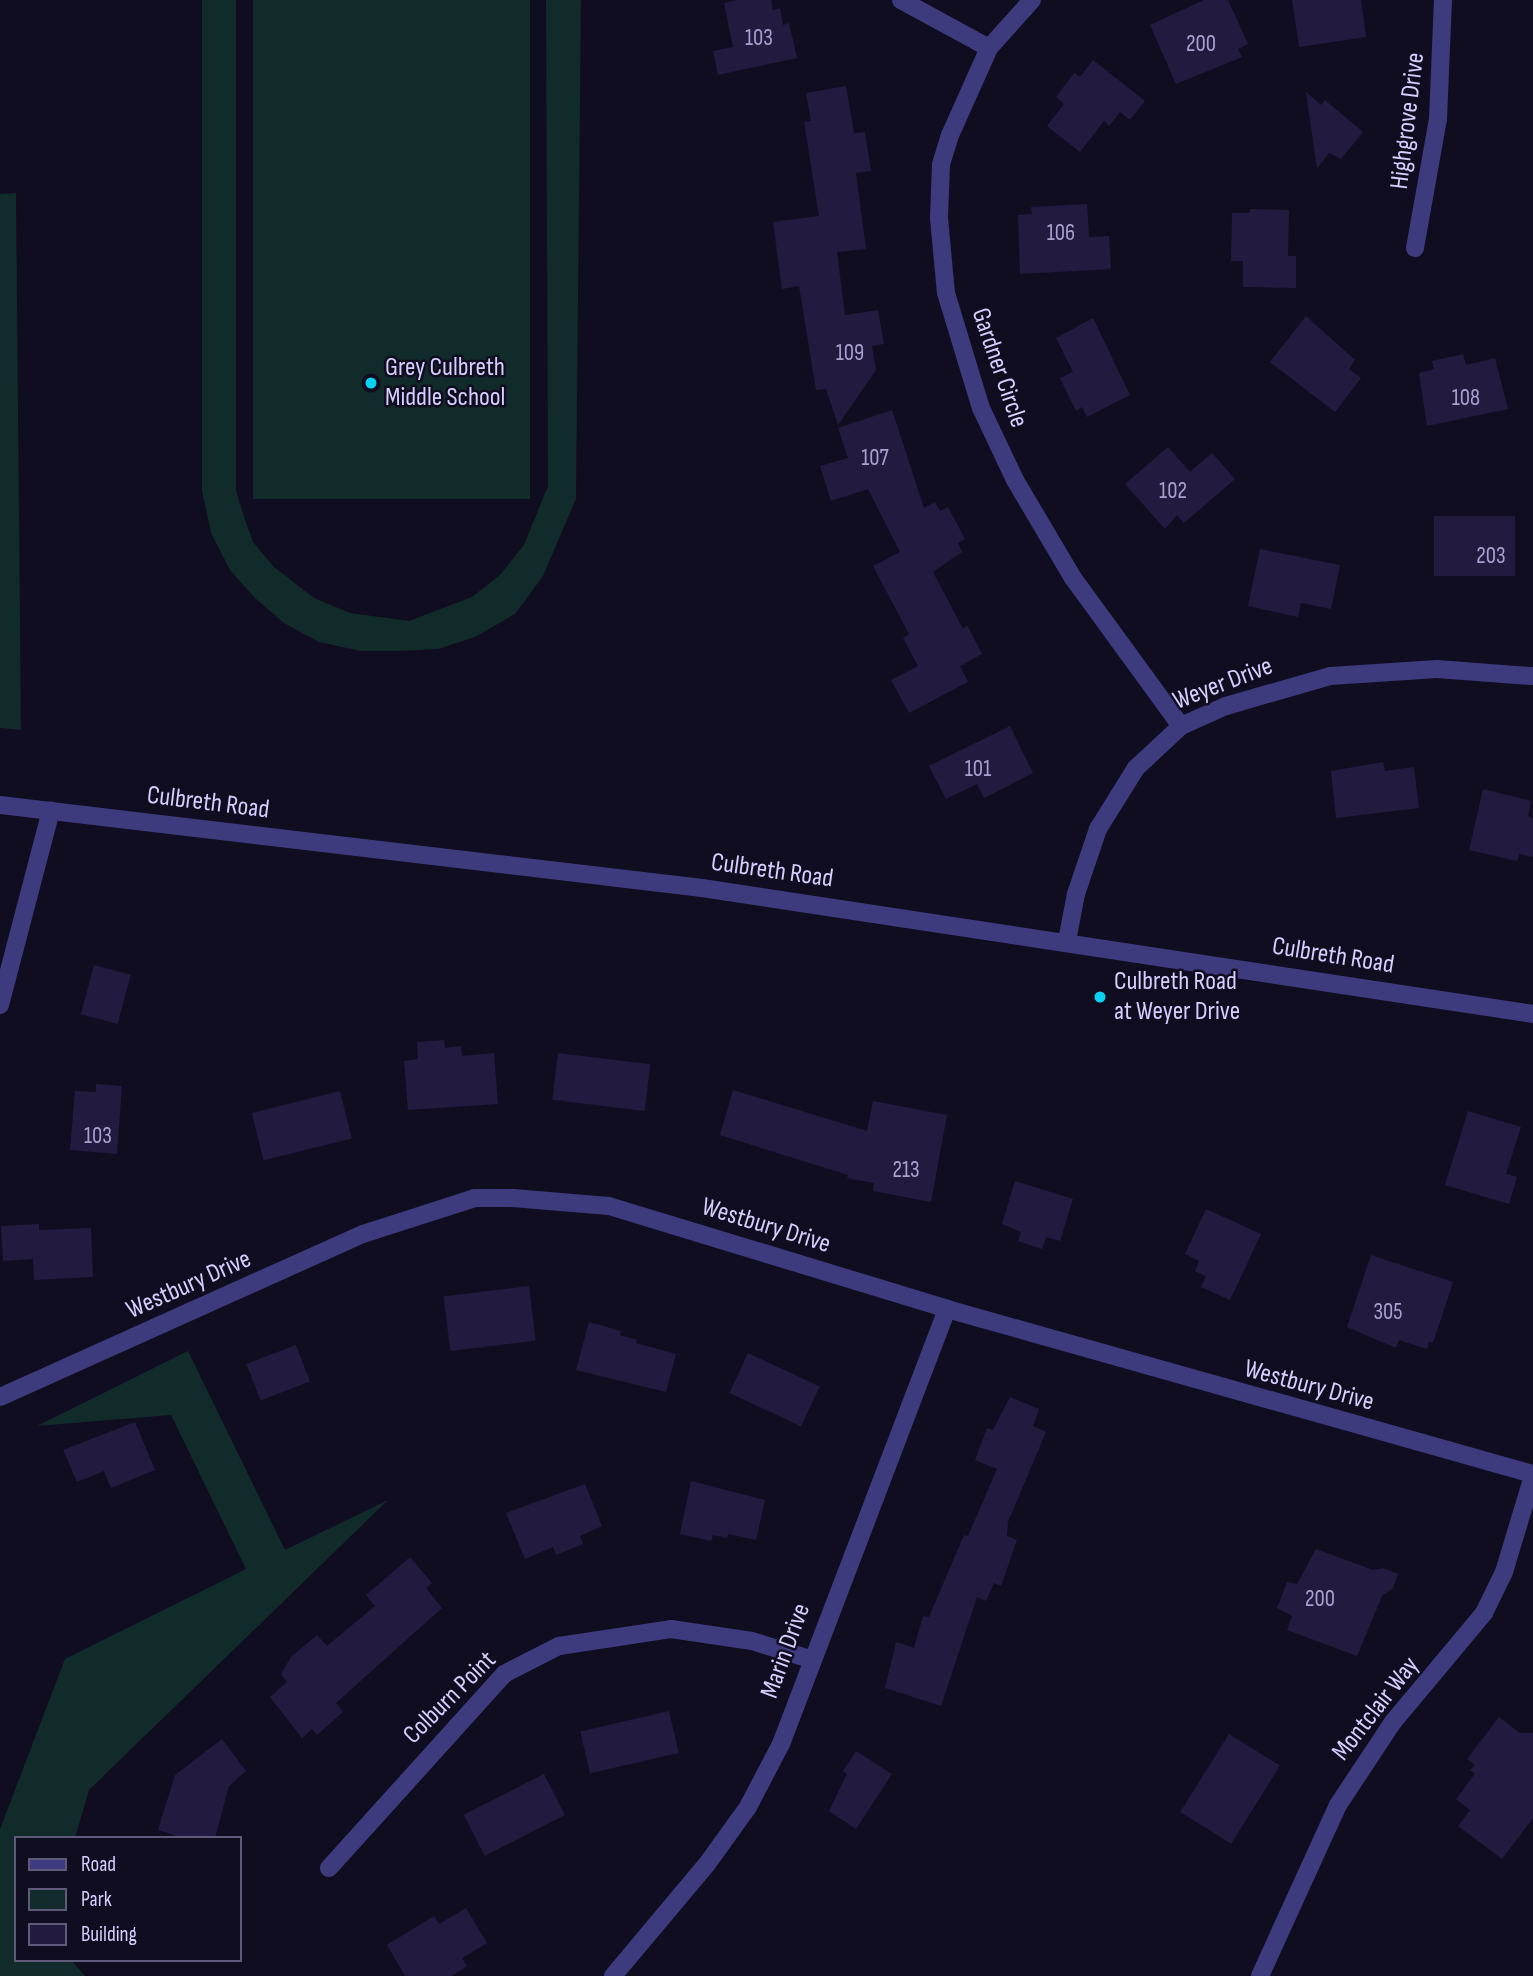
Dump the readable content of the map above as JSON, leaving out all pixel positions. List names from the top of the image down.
{
  "streets": {
    "street": [
      "Highgrove Drive",
      "Gardner Circle",
      "Weyer Drive",
      "Culbreth Road",
      "Westbury Drive",
      "Marin Drive",
      "Colburn Point",
      "Montclair Way"
    ]
  },
  "crossings": [
    ["Gardner Circle", "Weyer Drive"],
    ["Weyer Drive", "Culbreth Road"],
    ["Westbury Drive", "Marin Drive"],
    ["Westbury Drive", "Montclair Way"],
    ["Marin Drive", "Colburn Point"]
  ],
  "places": ["Grey Culbreth Middle School", "Culbreth Road at Weyer Drive"],
  "house_numbers": [
    "103",
    "200",
    "106",
    "109",
    "108",
    "107",
    "102",
    "203",
    "101",
    "103",
    "213",
    "305",
    "200"
  ],
  "legend": ["Road", "Park", "Building"]
}
